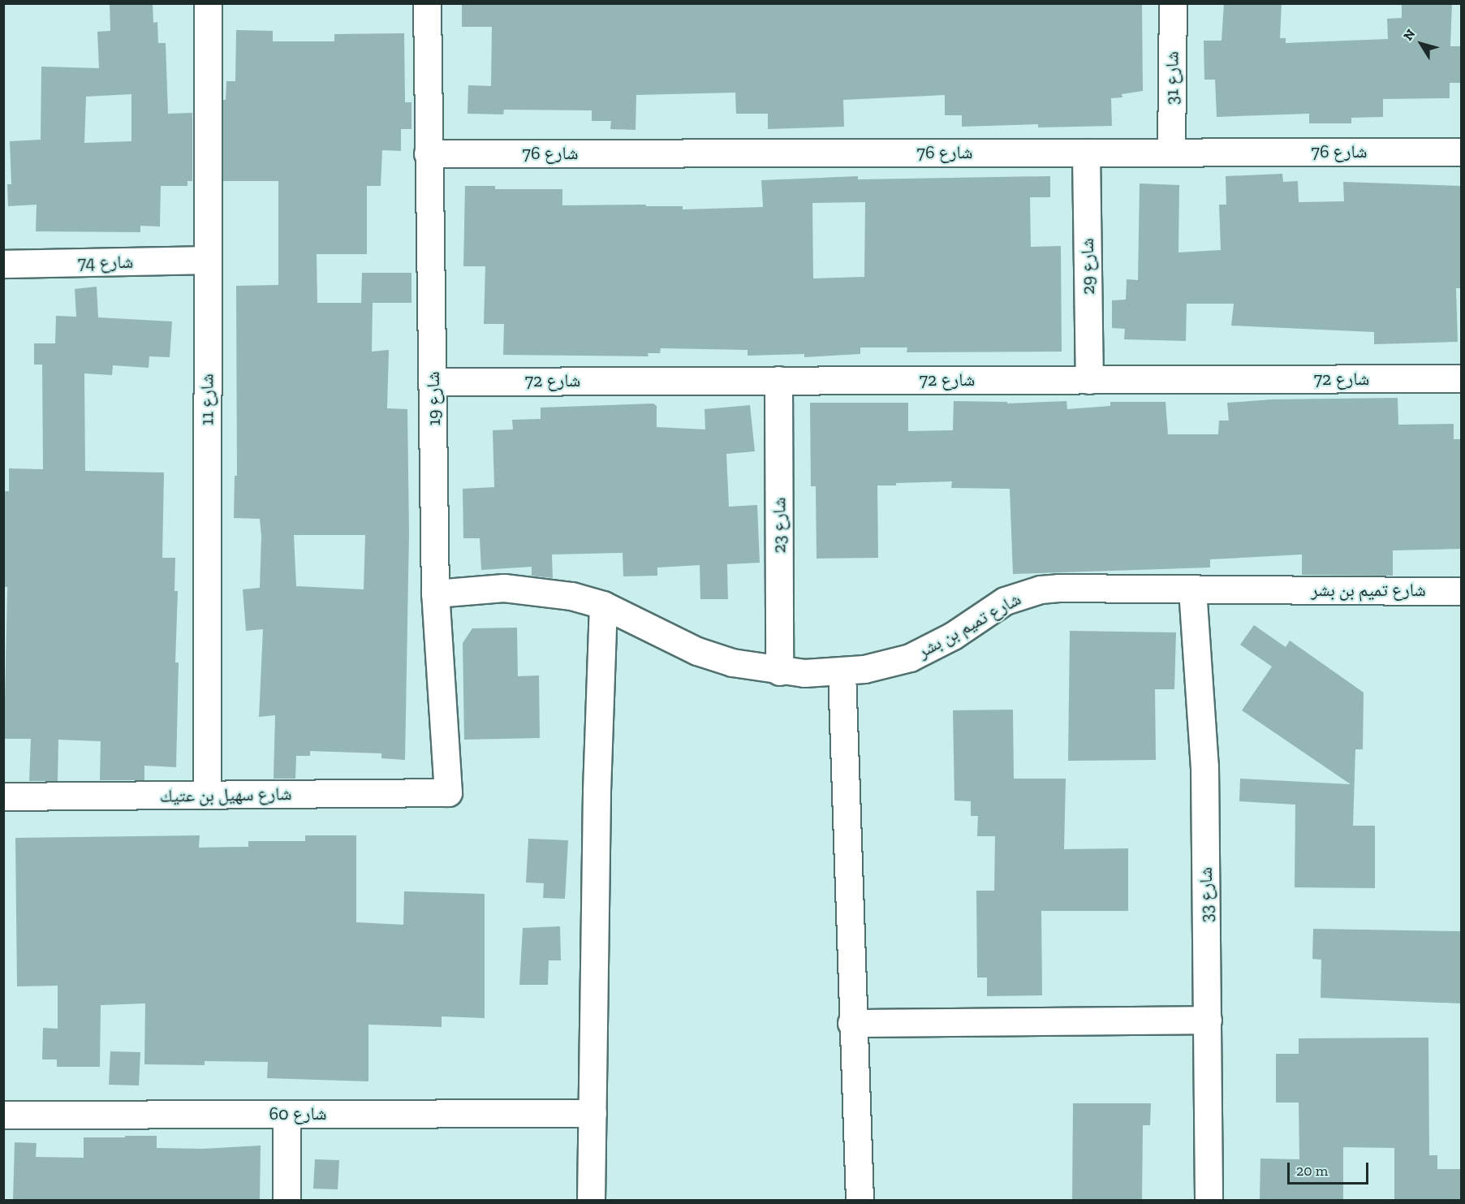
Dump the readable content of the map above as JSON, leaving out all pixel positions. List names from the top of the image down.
{
  "streets": {
    "street": [
      "شارع 31",
      "شارع 76",
      "شارع 74",
      "شارع 29",
      "شارع 72",
      "شارع 19",
      "شارع 11",
      "شارع 23",
      "شارع تميم بن بشر",
      "شارع سهيل بن عتيك",
      "شارع 33",
      "شارع 60"
    ]
  },
  "crossings": [
    ["شارع 31", "شارع 76"],
    ["شارع 76", "شارع 29"],
    ["شارع 76", "شارع 19"],
    ["شارع 74", "شارع 11"],
    ["شارع 29", "شارع 72"],
    ["شارع 72", "شارع 19"],
    ["شارع 72", "شارع 23"],
    ["شارع 19", "شارع تميم بن بشر"],
    ["شارع 19", "شارع سهيل بن عتيك"],
    ["شارع 11", "شارع سهيل بن عتيك"],
    ["شارع 23", "شارع تميم بن بشر"],
    ["شارع تميم بن بشر", "شارع 33"]
  ],
  "scale_bar": "20 m",
  "north": "top left"
}
